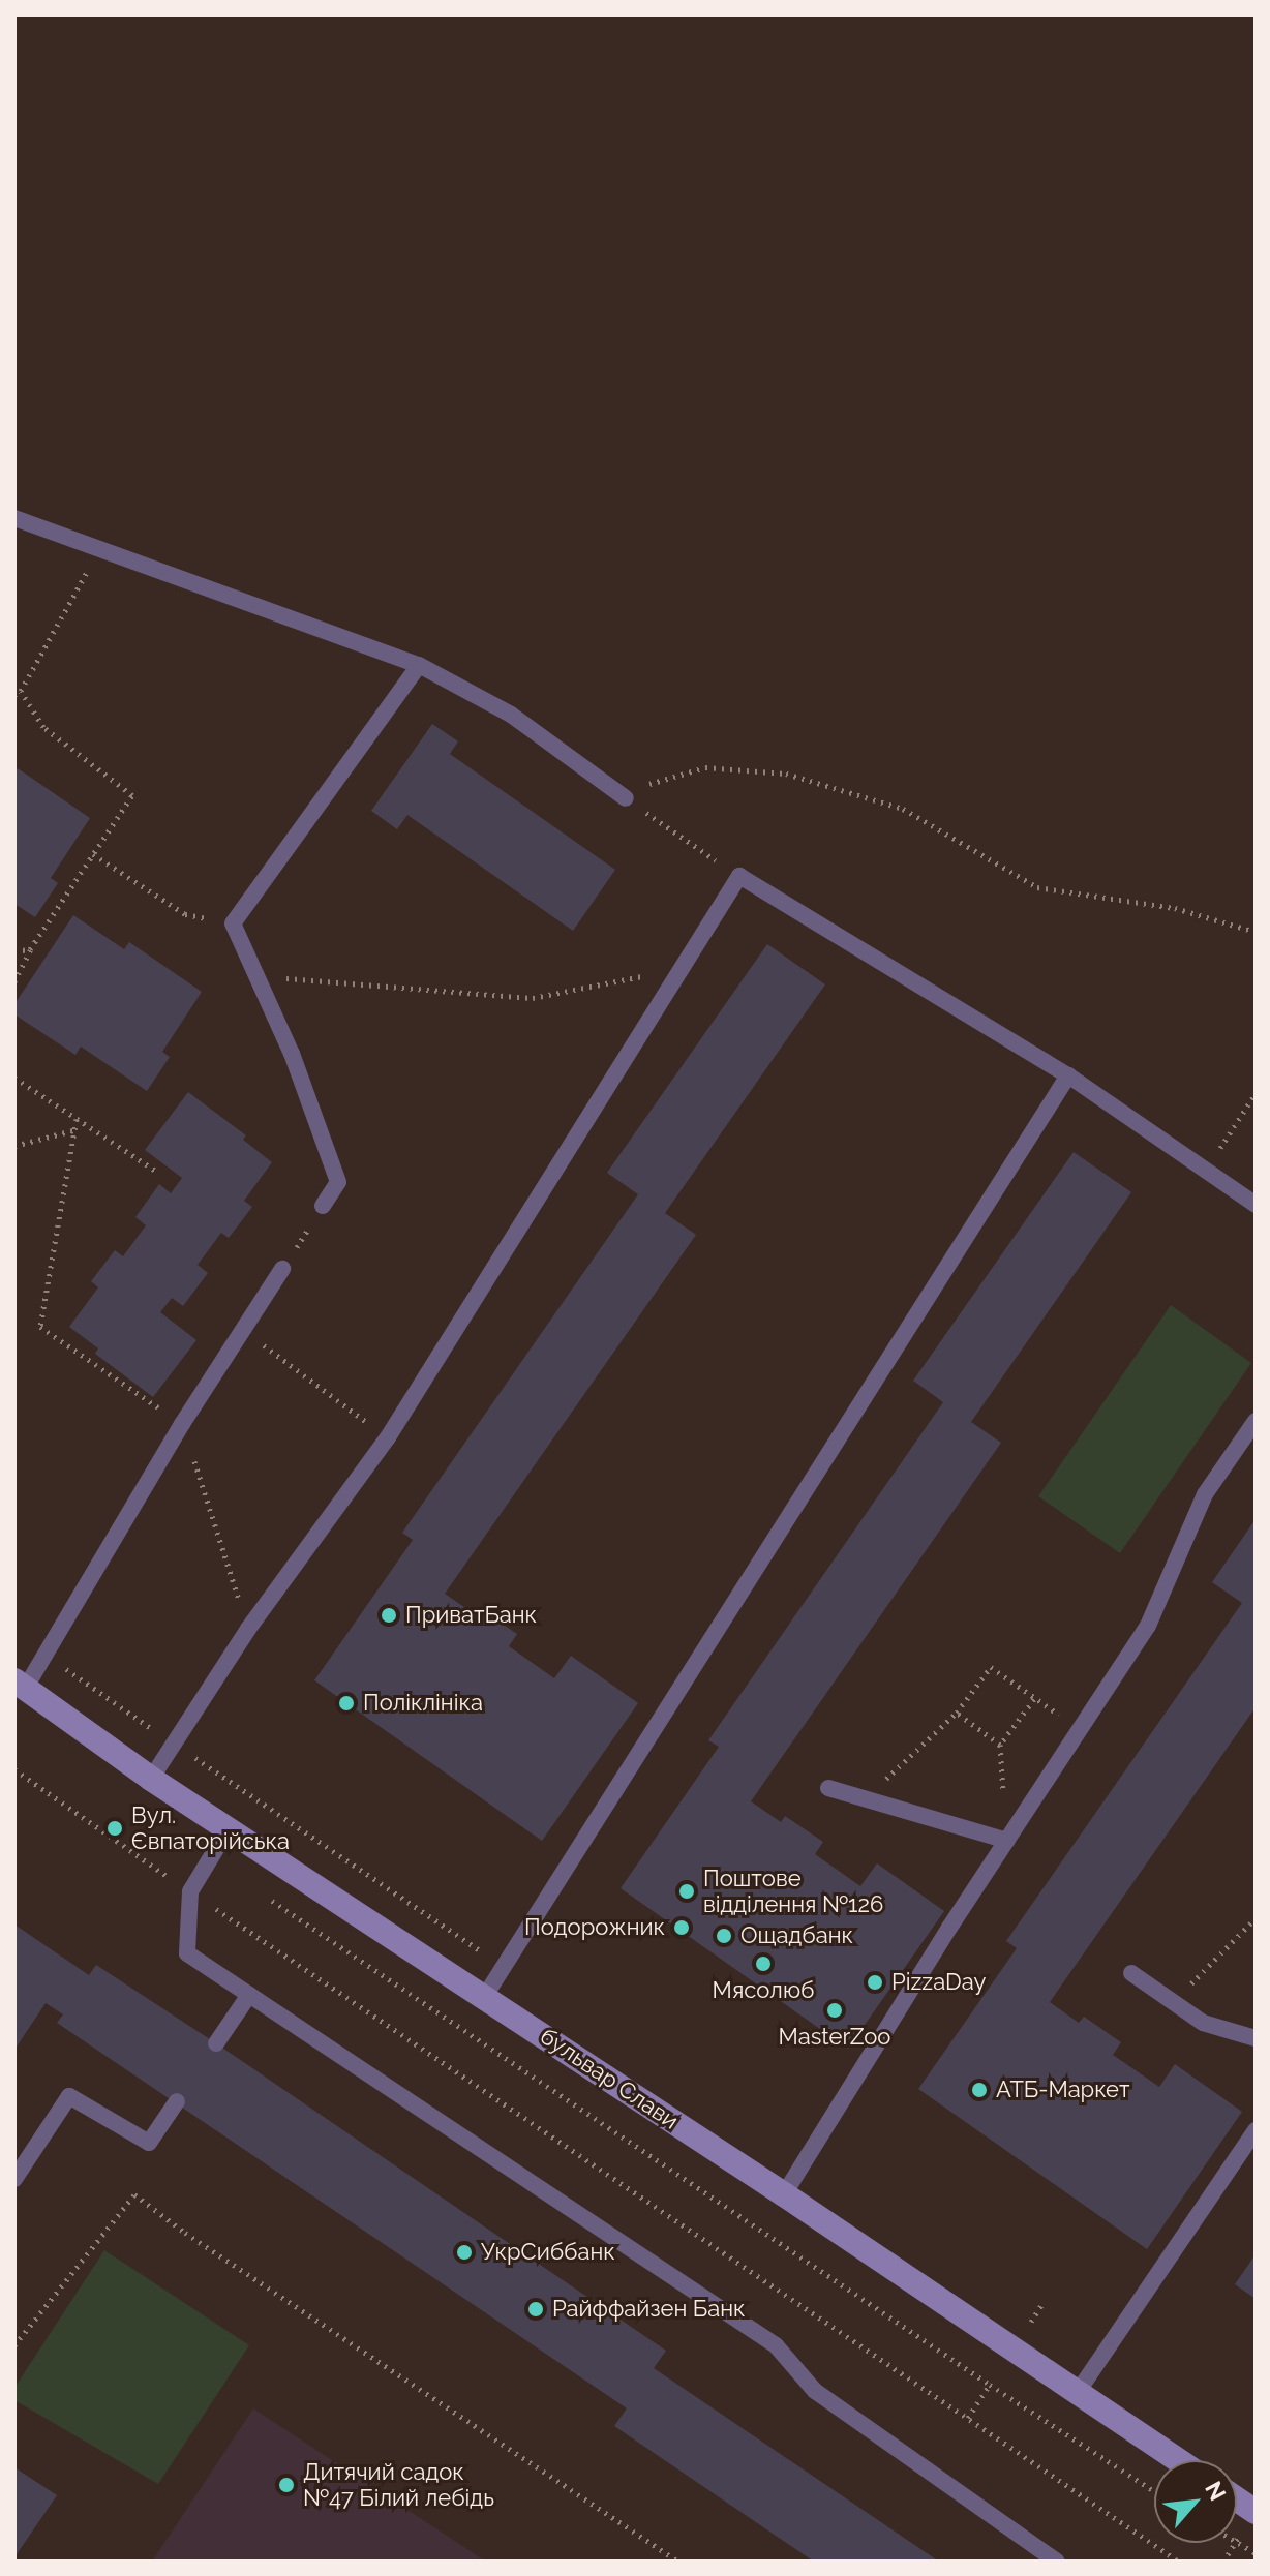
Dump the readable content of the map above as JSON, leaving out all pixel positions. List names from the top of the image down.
{
  "streets": {
    "street": ["бульвар Слави"]
  },
  "places": [
    "ПриватБанк",
    "Поліклініка",
    "Вул. Євпаторійська",
    "Поштове відділення №126",
    "Подорожник",
    "Ощадбанк",
    "Мясолюб",
    "PizzaDay",
    "MasterZoo",
    "АТБ-Маркет",
    "УкрСиббанк",
    "Райффайзен Банк",
    "Дитячий садок №47 Білий лебідь"
  ],
  "north": "top right"
}
